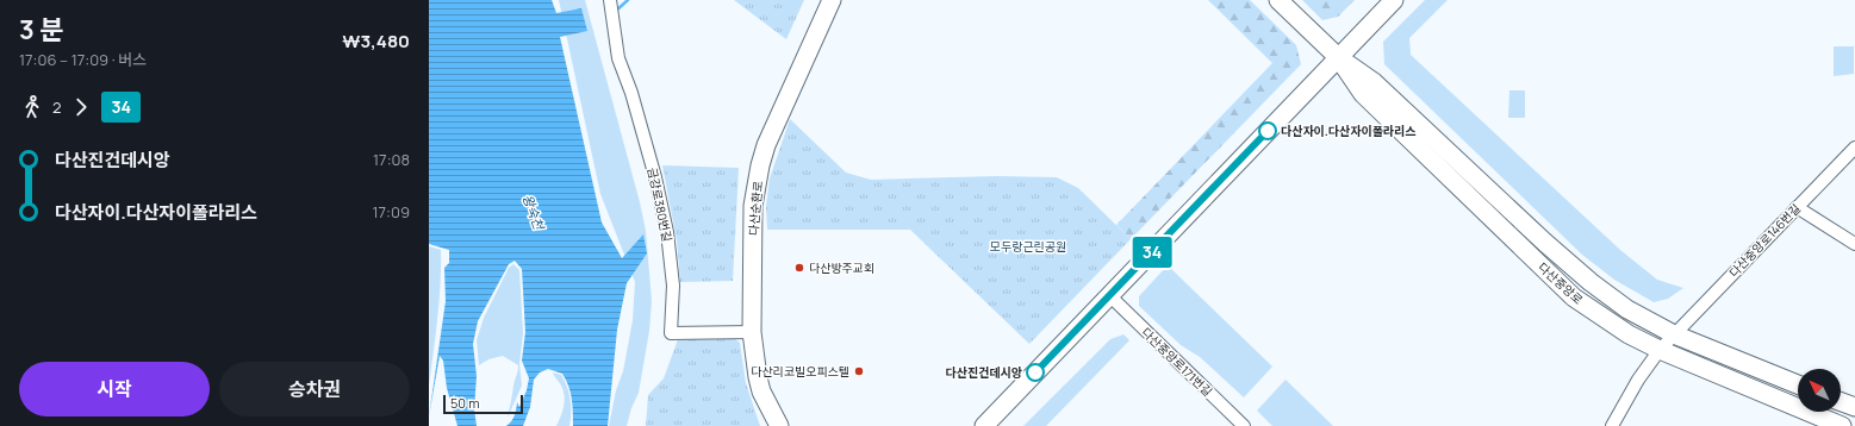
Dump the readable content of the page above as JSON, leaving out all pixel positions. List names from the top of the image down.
{
  "streets": {
    "street": [
      "금강로380번길",
      "다산순환로",
      "다산중앙로146번길",
      "다산중앙로",
      "다산중앙로171번길"
    ]
  },
  "crossings": [
    ["금강로380번길", "다산순환로"],
    ["다산중앙로146번길", "다산중앙로"]
  ],
  "water": ["왕숙천"],
  "parks": ["모두랑근린공원"],
  "places": [
    "다산자이.다산자이폴라리스",
    "다산방주교회",
    "다산리코빌오피스텔",
    "다산진건데시앙"
  ],
  "lines": ["bus line 34"],
  "scale_bar": "50 m",
  "north": "top left",
  "page": {
    "heading": ["3 분", "17:06 – 17:09 · 버스", "₩3,480"],
    "on_map": "34",
    "legs": ["2", "34"],
    "list": [
      {
        "name": "다산진건데시앙",
        "value": "17:08"
      },
      {
        "name": "다산자이.다산자이폴라리스",
        "value": "17:09"
      }
    ],
    "buttons": ["시작", "승차권"],
    "scale": "50 m"
  }
}
